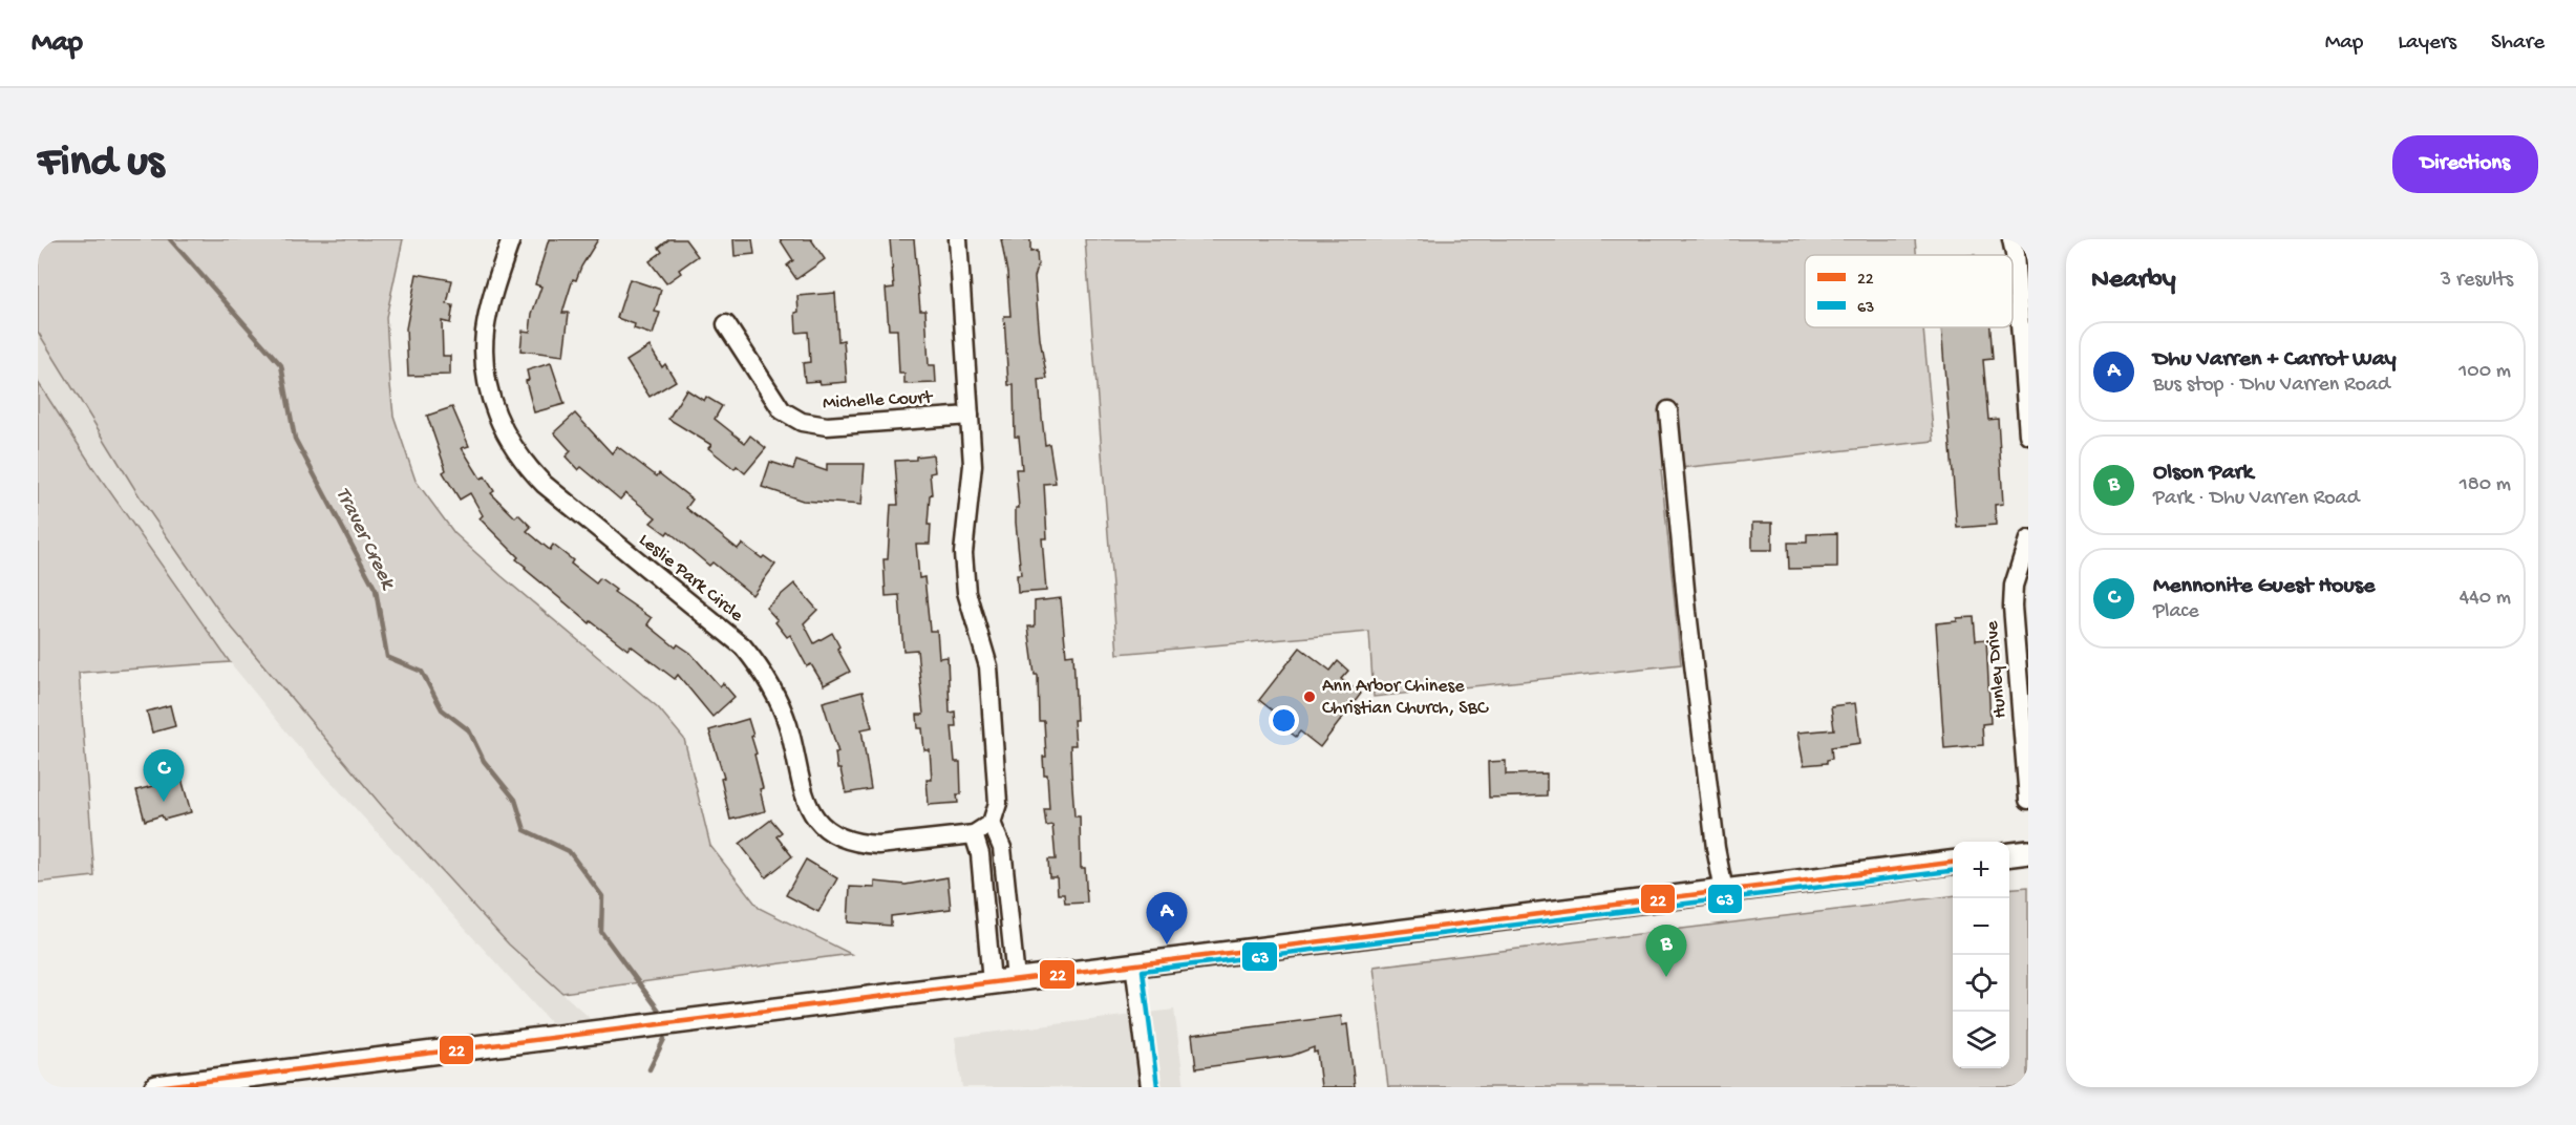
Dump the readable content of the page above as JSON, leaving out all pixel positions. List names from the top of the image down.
{
  "streets": {
    "street": ["Michelle Court", "Leslie Park Circle", "Hunley Drive"]
  },
  "water": ["Traver Creek"],
  "places": ["Ann Arbor Chinese Christian Church, SBC"],
  "lines": ["transit line 22", "transit line 63"],
  "legend": ["22", "63"],
  "page": {
    "header": "Map",
    "nav": ["Map", "Layers", "Share"],
    "buttons": "Directions",
    "title": "Find us",
    "heading": ["Nearby", "3 results"],
    "list": [
      {
        "mark": "A",
        "name": "Dhu Varren + Carrot Way",
        "note": "Bus stop · Dhu Varren Road",
        "value": "100 m"
      },
      {
        "mark": "B",
        "name": "Olson Park",
        "note": "Park · Dhu Varren Road",
        "value": "180 m"
      },
      {
        "mark": "C",
        "name": "Mennonite Guest House",
        "note": "Place",
        "value": "440 m"
      }
    ],
    "pins": ["C", "A", "B"],
    "map_buttons": ["+", "−"]
  }
}
